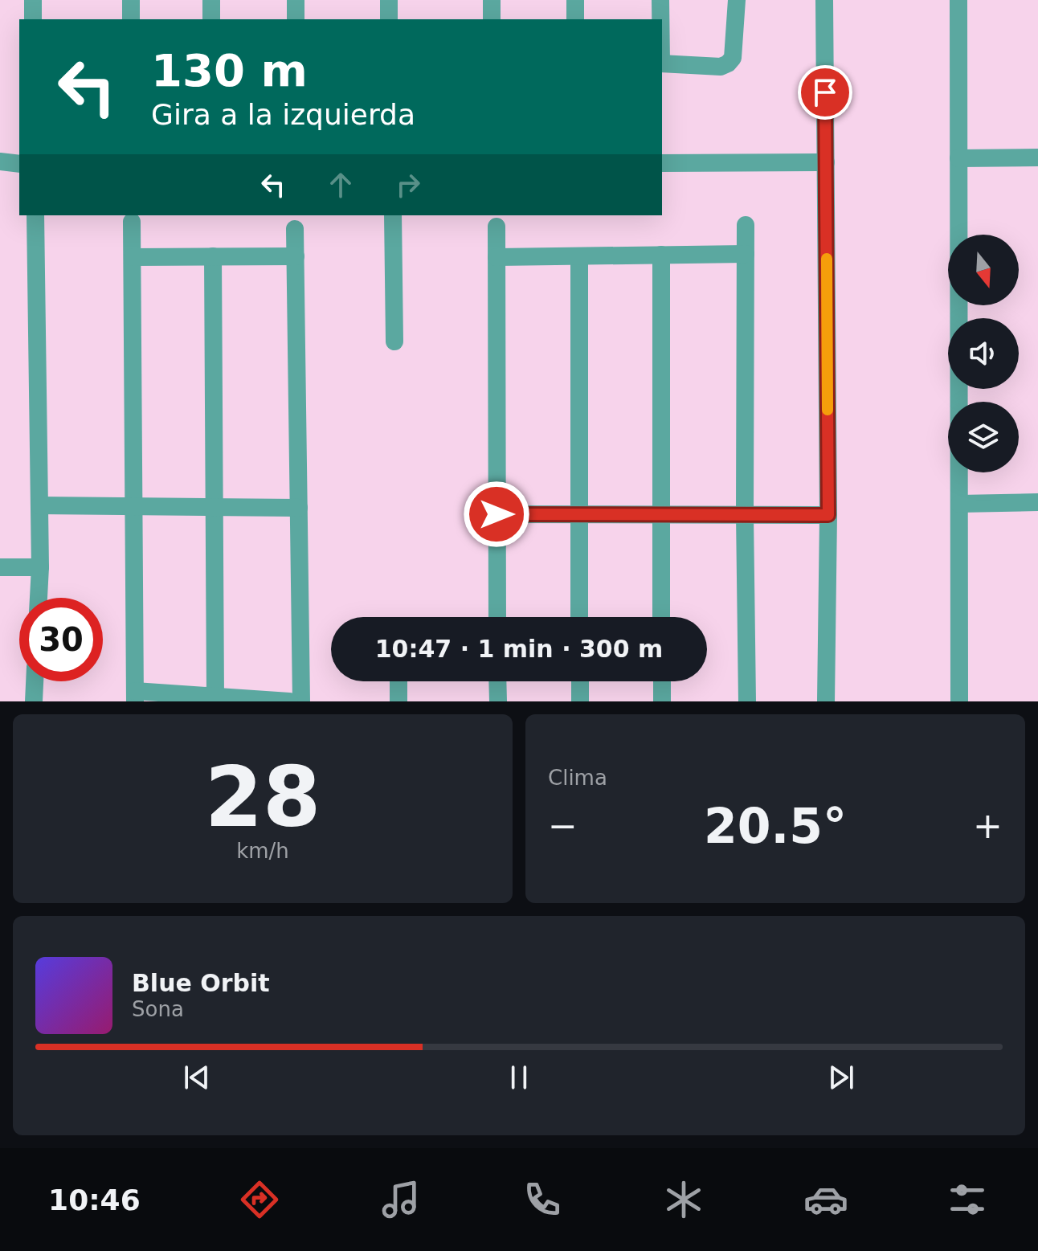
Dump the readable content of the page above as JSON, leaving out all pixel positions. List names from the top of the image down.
{
  "north": "bottom",
  "page": {
    "turn": ["130 m", "Gira a la izquierda"],
    "limit": "30",
    "trip": "10:47 · 1 min · 300 m",
    "tile": [
      ["28", "km/h"],
      "Clima"
    ],
    "heat": ["−", "20.5°", "+"],
    "song": ["Blue Orbit", "Sona"],
    "tabs": "10:46"
  }
}
